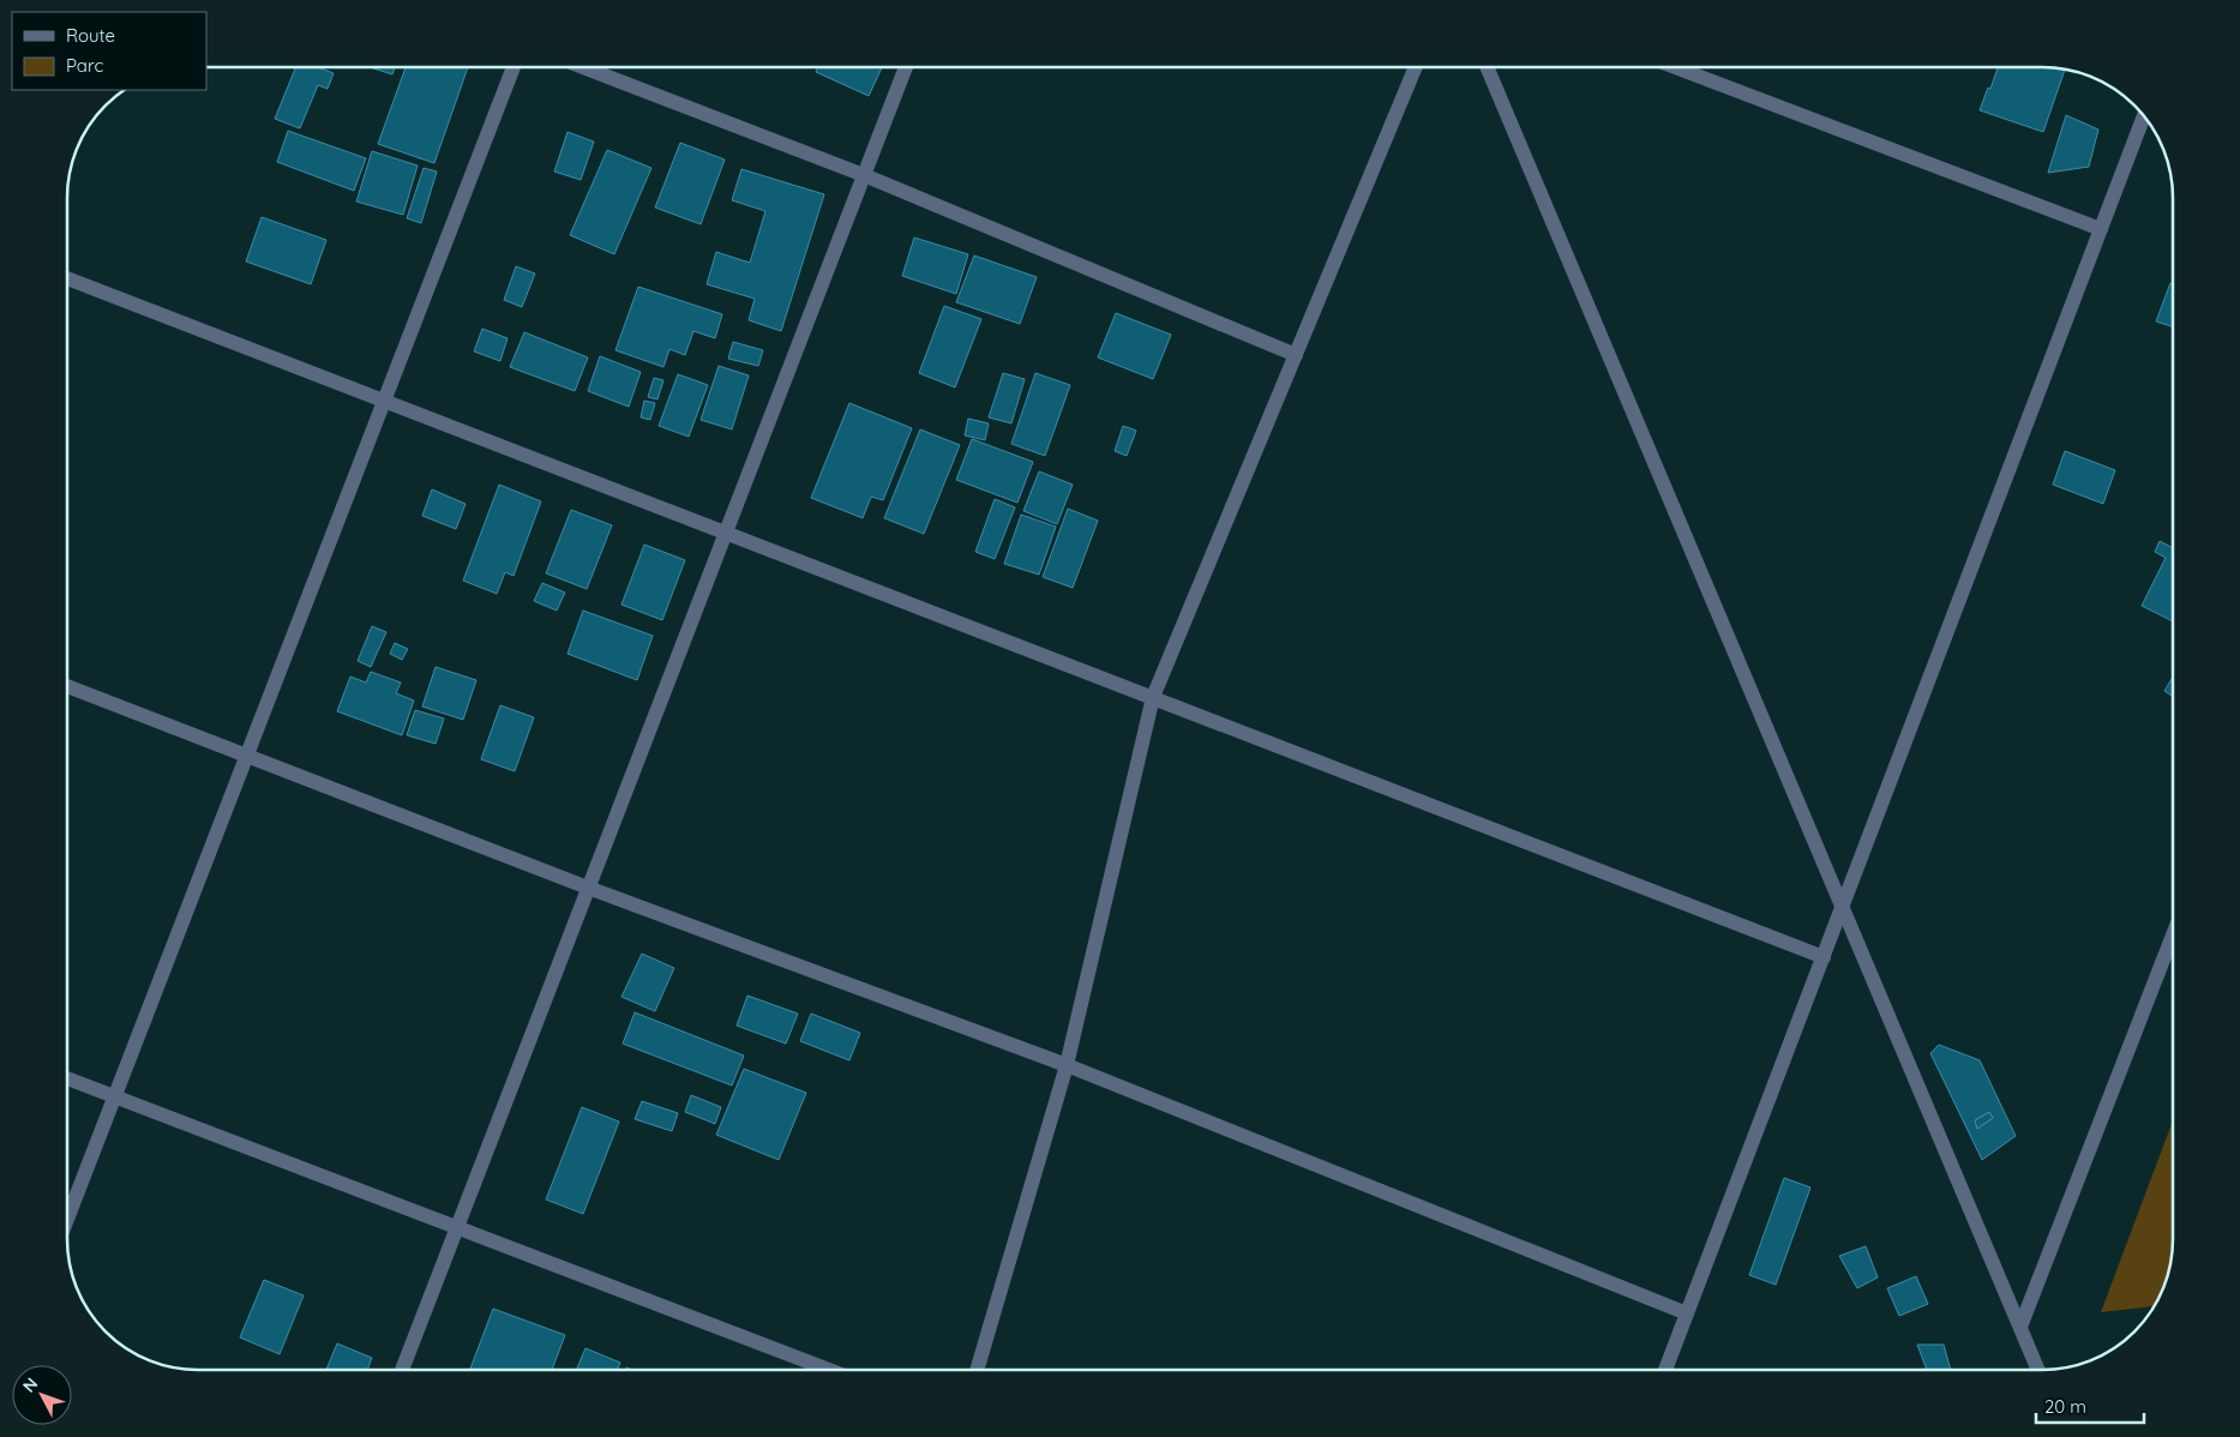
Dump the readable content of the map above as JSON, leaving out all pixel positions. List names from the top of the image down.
{
  "legend": ["Route", "Parc"],
  "scale_bar": "20 m",
  "north": "top left"
}
